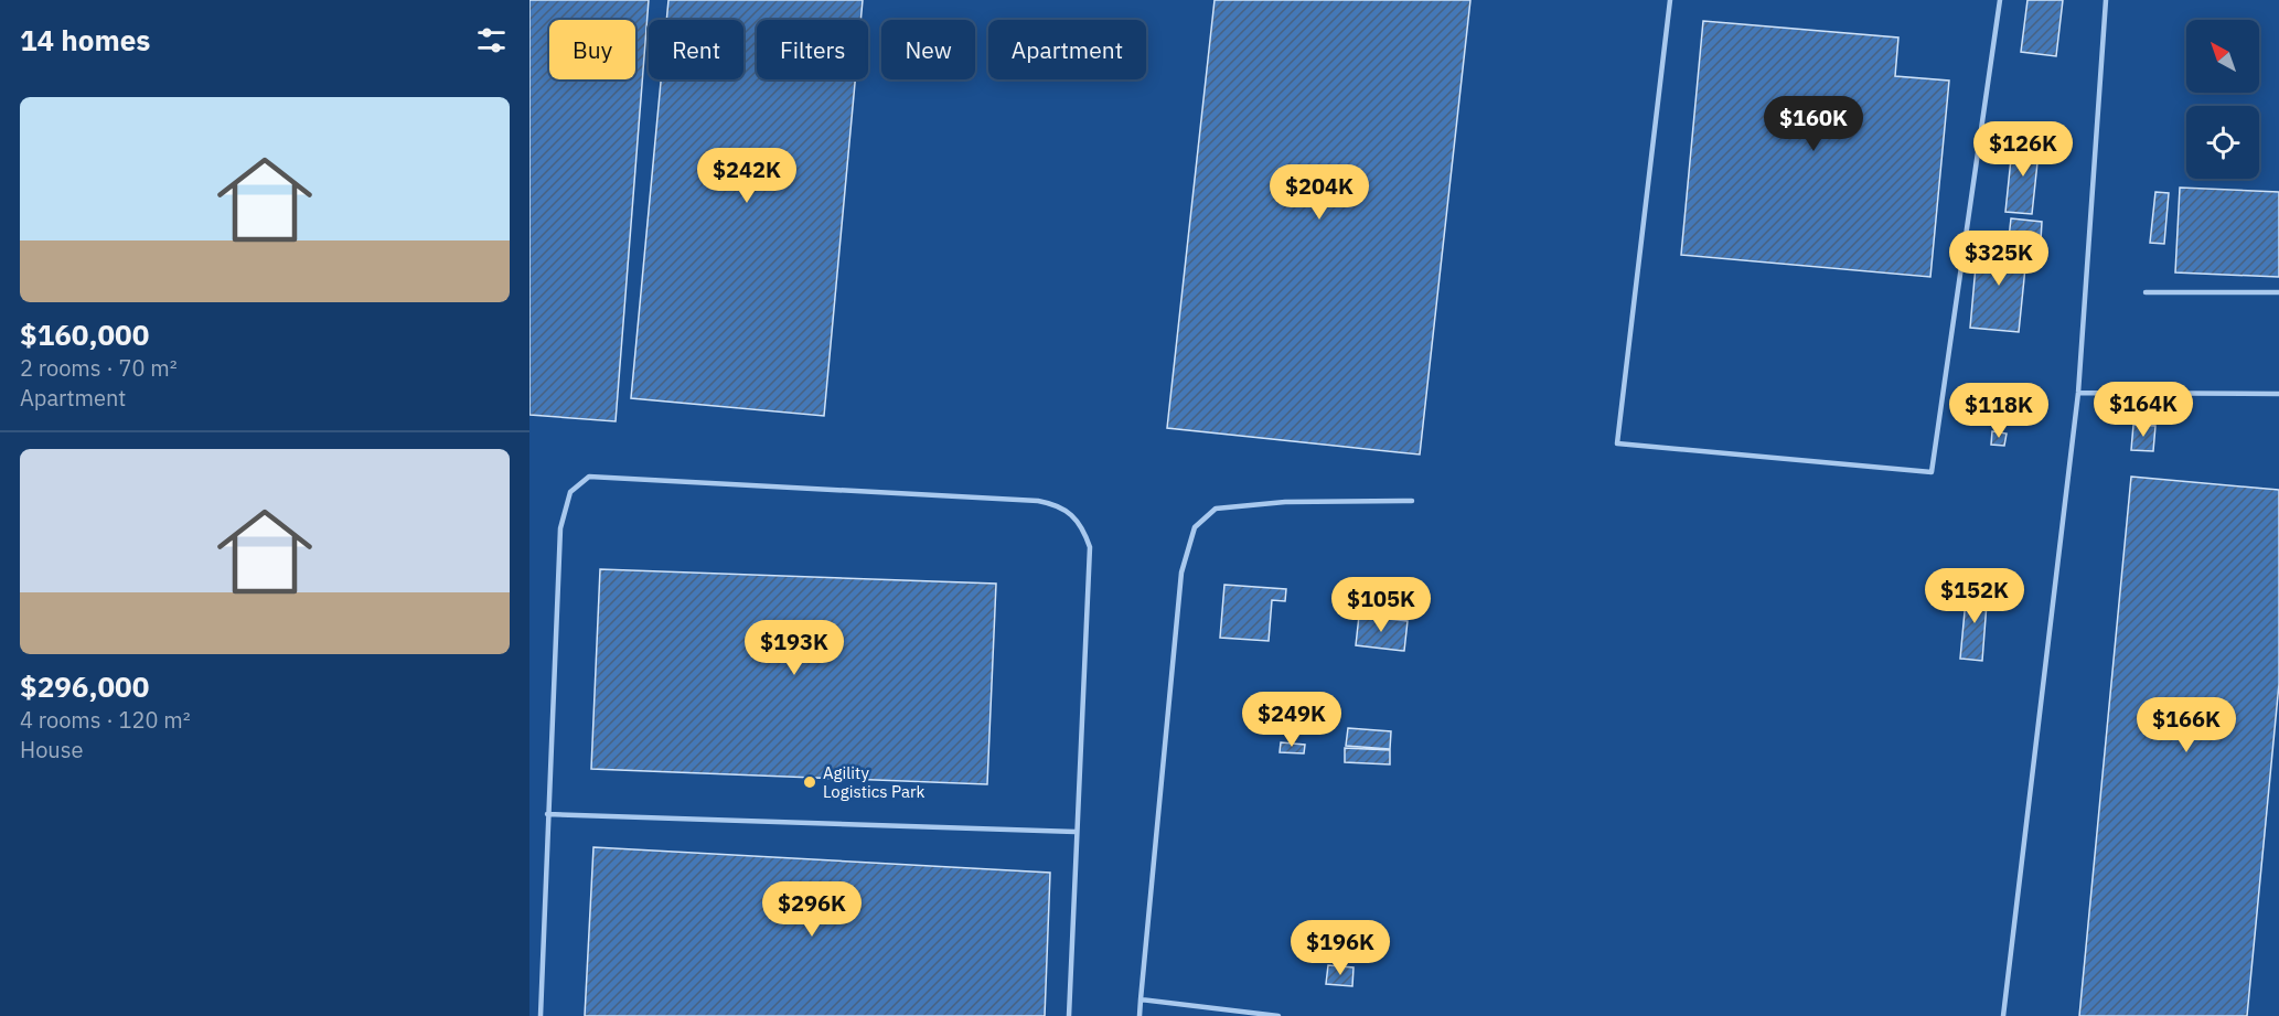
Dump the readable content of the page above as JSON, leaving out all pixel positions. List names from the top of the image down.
{
  "places": ["Agility Logistics Park"],
  "north": "top left",
  "page": {
    "heading": "14 homes",
    "chip": [
      "Buy",
      "Rent",
      "Filters",
      "New",
      "Apartment"
    ],
    "list": [
      {
        "name": "$160,000",
        "note": "2 rooms · 70 m² · Apartment"
      },
      {
        "name": "$296,000",
        "note": "4 rooms · 120 m² · House"
      }
    ],
    "price": [
      "$160K",
      "$126K",
      "$242K",
      "$204K",
      "$325K",
      "$164K",
      "$118K",
      "$152K",
      "$105K",
      "$193K",
      "$249K",
      "$166K",
      "$296K",
      "$196K"
    ]
  }
}
